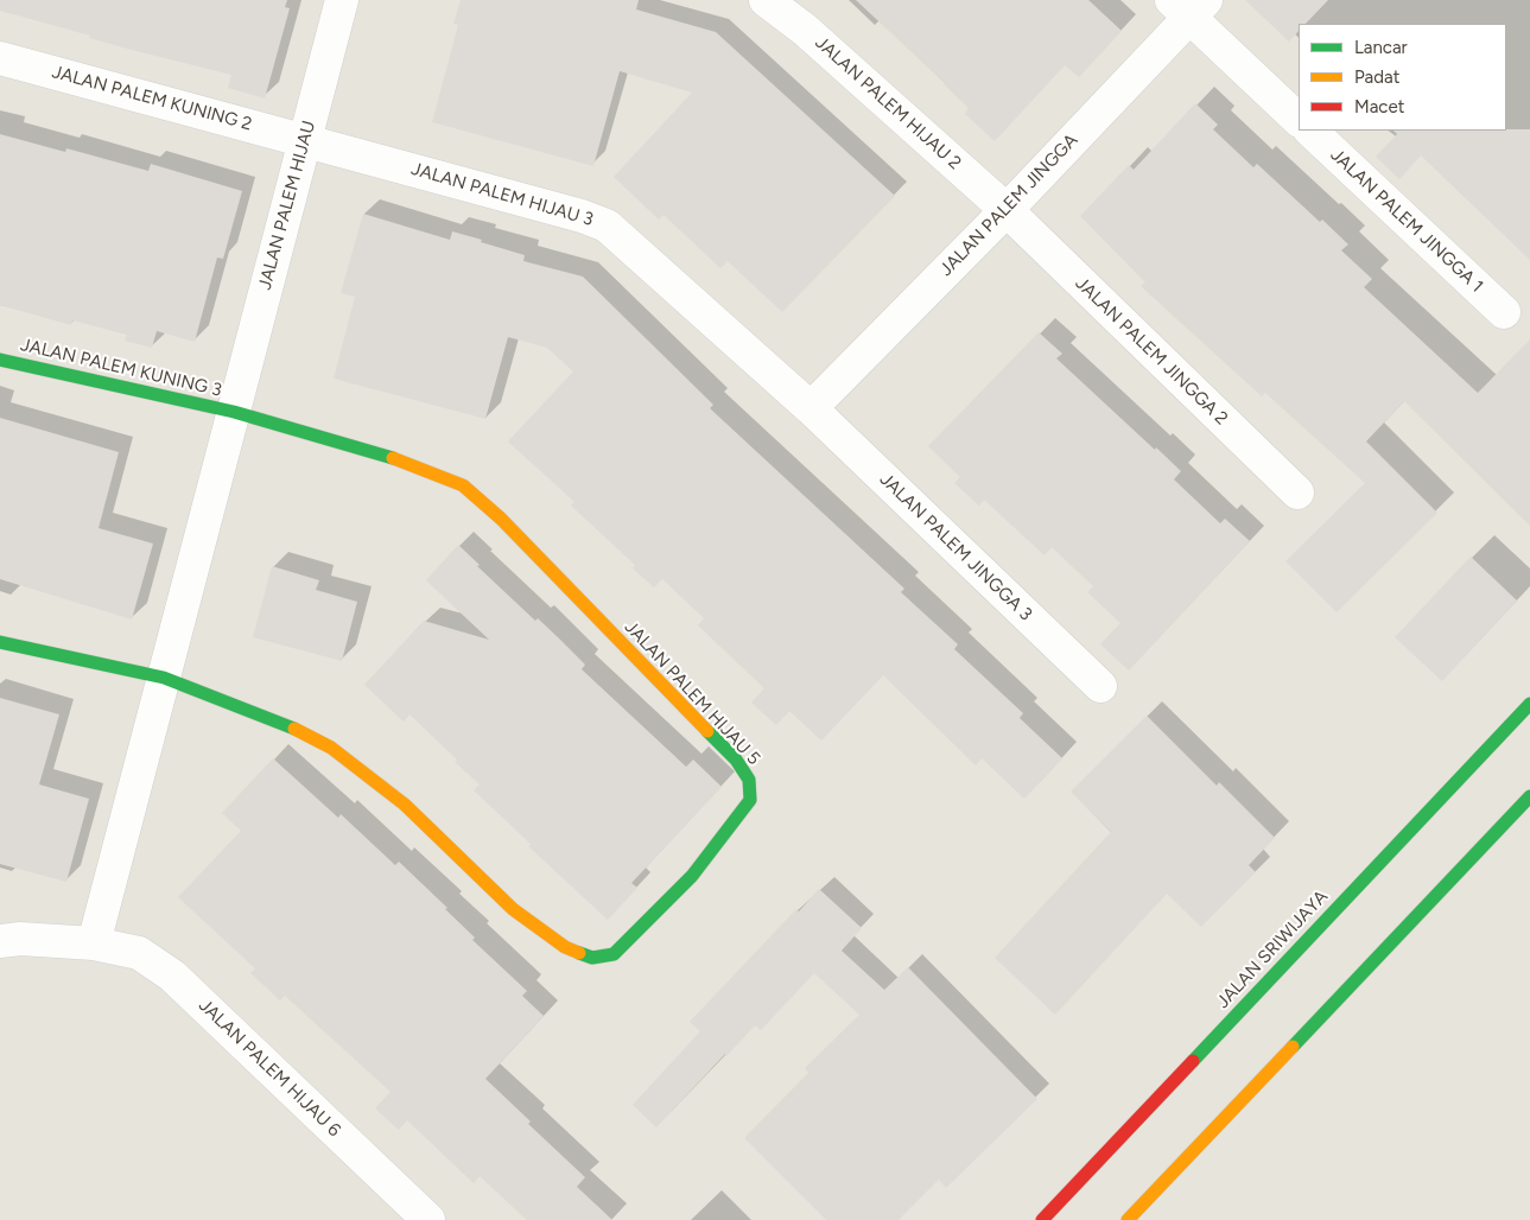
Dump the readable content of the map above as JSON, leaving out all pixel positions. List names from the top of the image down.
{
  "streets": {
    "street": [
      "JALAN PALEM KUNING 2",
      "JALAN PALEM HIJAU 2",
      "JALAN PALEM HIJAU 3",
      "JALAN PALEM HIJAU",
      "JALAN PALEM JINGGA",
      "JALAN PALEM JINGGA 1",
      "JALAN PALEM JINGGA 2",
      "JALAN PALEM KUNING 3",
      "JALAN PALEM JINGGA 3",
      "JALAN PALEM HIJAU 5",
      "JALAN SRIWIJAYA",
      "JALAN PALEM HIJAU 6"
    ]
  },
  "crossings": [
    ["JALAN PALEM KUNING 2", "JALAN PALEM HIJAU 3"],
    ["JALAN PALEM KUNING 2", "JALAN PALEM HIJAU"],
    ["JALAN PALEM HIJAU 2", "JALAN PALEM JINGGA"],
    ["JALAN PALEM HIJAU 2", "JALAN PALEM JINGGA 2"],
    ["JALAN PALEM HIJAU 3", "JALAN PALEM HIJAU"],
    ["JALAN PALEM HIJAU 3", "JALAN PALEM JINGGA"],
    ["JALAN PALEM HIJAU 3", "JALAN PALEM JINGGA 3"],
    ["JALAN PALEM HIJAU", "JALAN PALEM KUNING 3"],
    ["JALAN PALEM HIJAU", "JALAN PALEM HIJAU 5"],
    ["JALAN PALEM HIJAU", "JALAN PALEM HIJAU 6"],
    ["JALAN PALEM JINGGA", "JALAN PALEM JINGGA 2"],
    ["JALAN PALEM JINGGA", "JALAN PALEM JINGGA 3"],
    ["JALAN PALEM KUNING 3", "JALAN PALEM HIJAU 5"]
  ],
  "legend": ["Lancar", "Padat", "Macet"]
}
